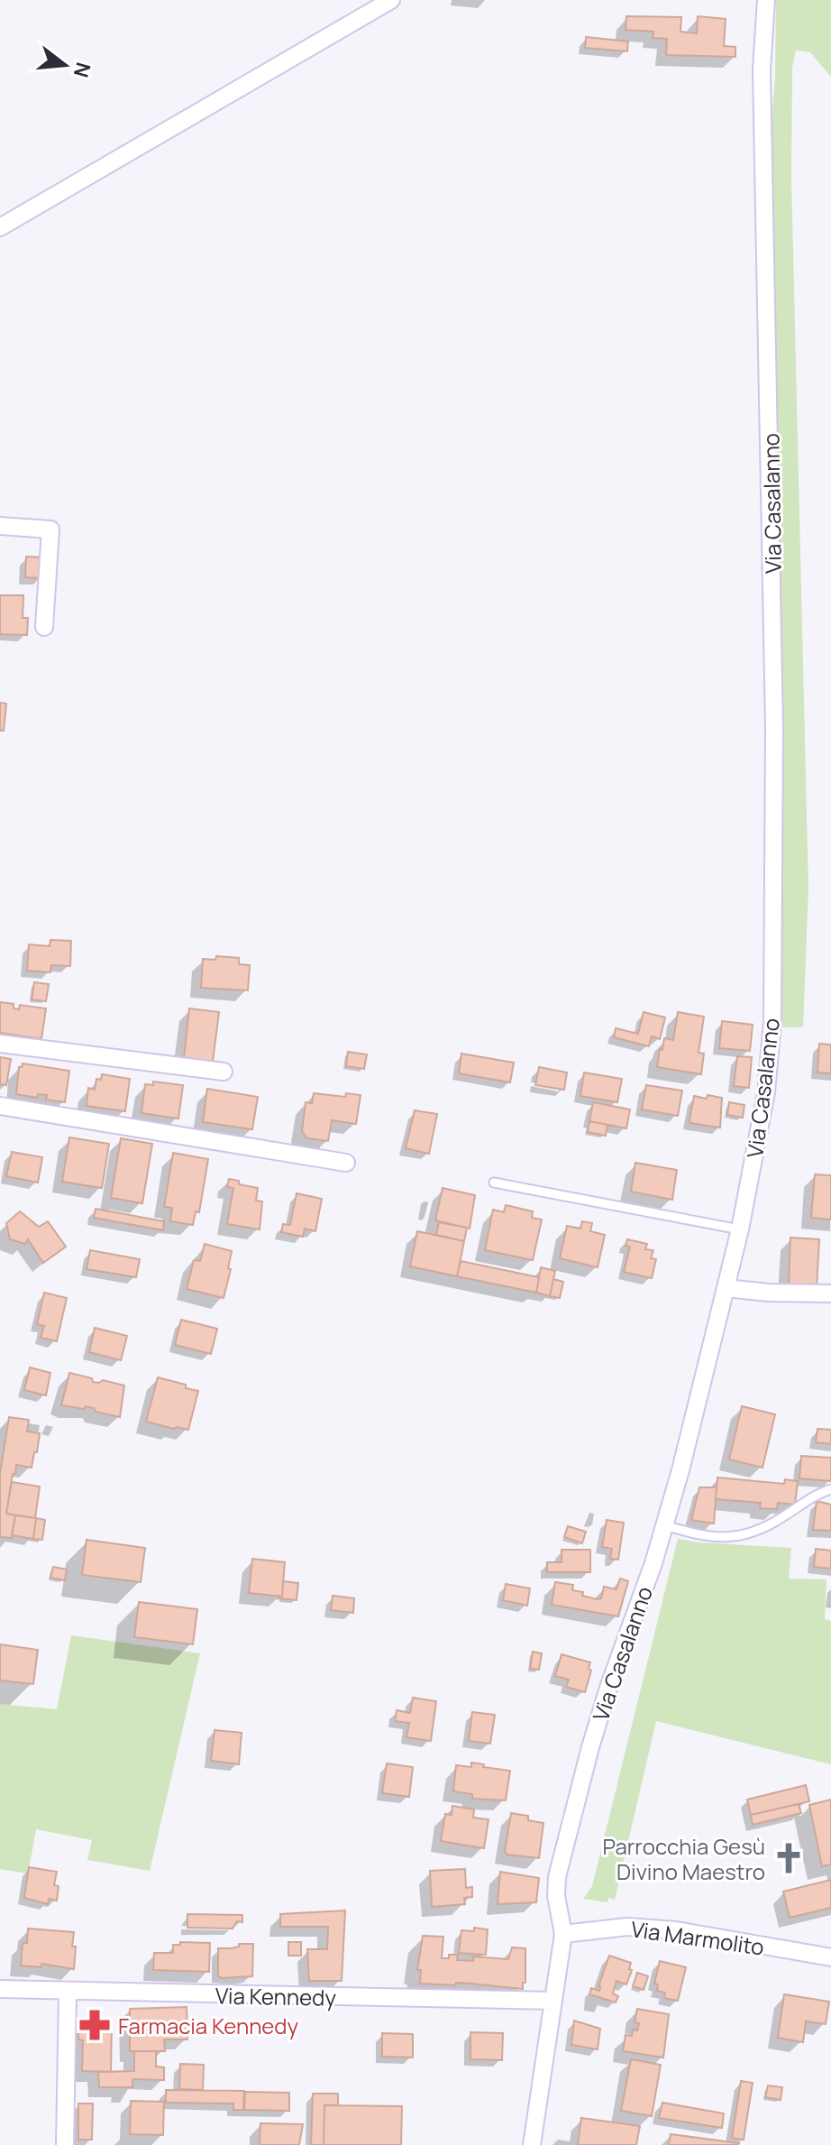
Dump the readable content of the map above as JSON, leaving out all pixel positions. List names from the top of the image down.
{
  "streets": {
    "street": ["Via Casalanno", "Via Marmolito", "Via Kennedy"]
  },
  "crossings": [
    ["Via Casalanno", "Via Marmolito"],
    ["Via Casalanno", "Via Kennedy"]
  ],
  "places": {
    "church": ["Parrocchia Gesù Divino Maestro"],
    "pharmacy": ["Farmacia Kennedy"]
  },
  "north": "right"
}
